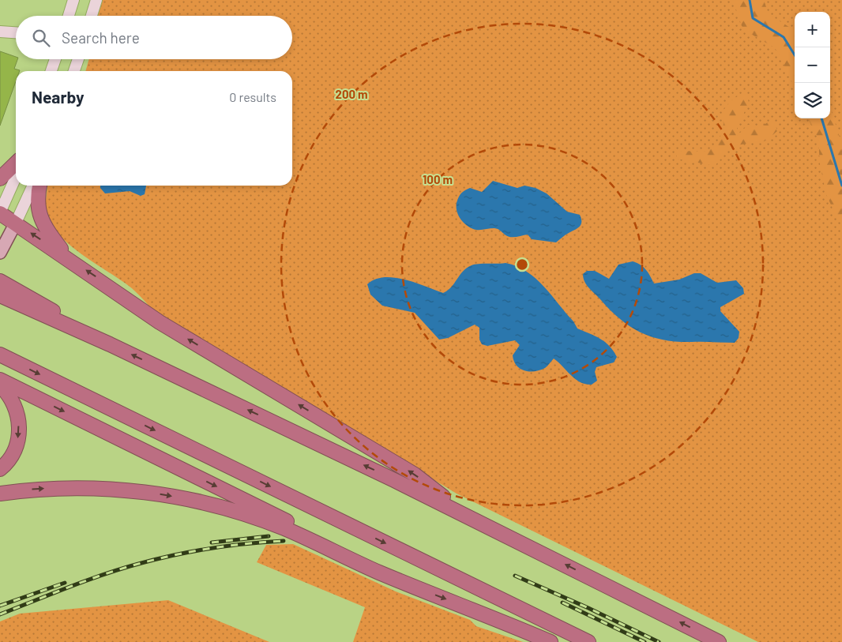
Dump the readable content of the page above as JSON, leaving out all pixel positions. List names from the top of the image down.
{
  "page": {
    "map_buttons": ["+", "−"],
    "search": "Search here",
    "heading": ["Nearby", "0 results"]
  },
  "rings": ["200 m", "100 m"]
}
